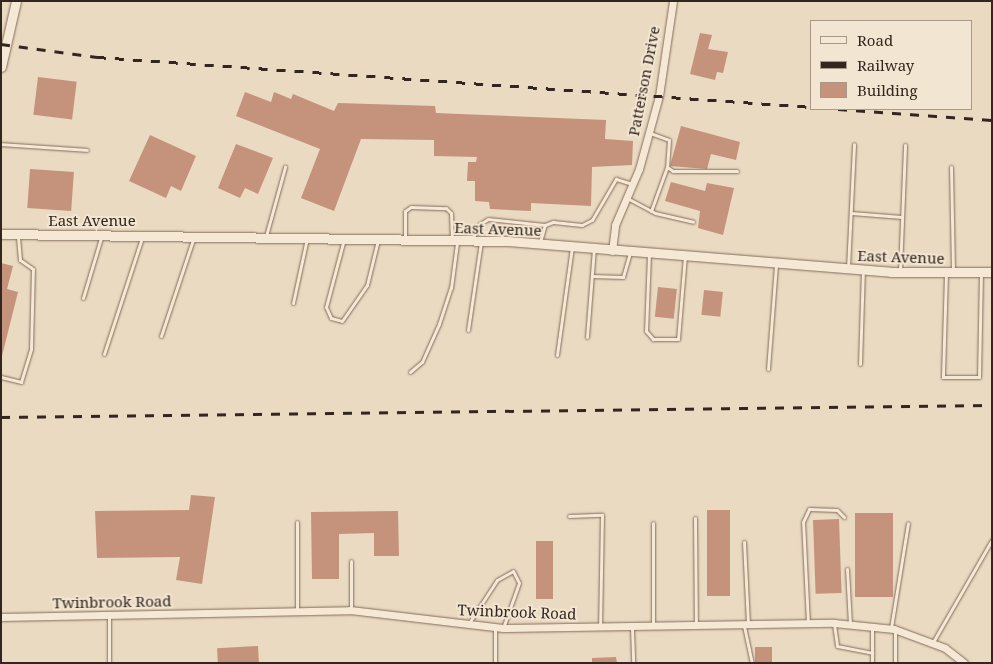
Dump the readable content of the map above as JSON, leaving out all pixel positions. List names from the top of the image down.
{
  "streets": {
    "street": ["Patterson Drive", "East Avenue", "Twinbrook Road"]
  },
  "crossings": [
    ["Patterson Drive", "East Avenue"]
  ],
  "legend": ["Road", "Railway", "Building"]
}
